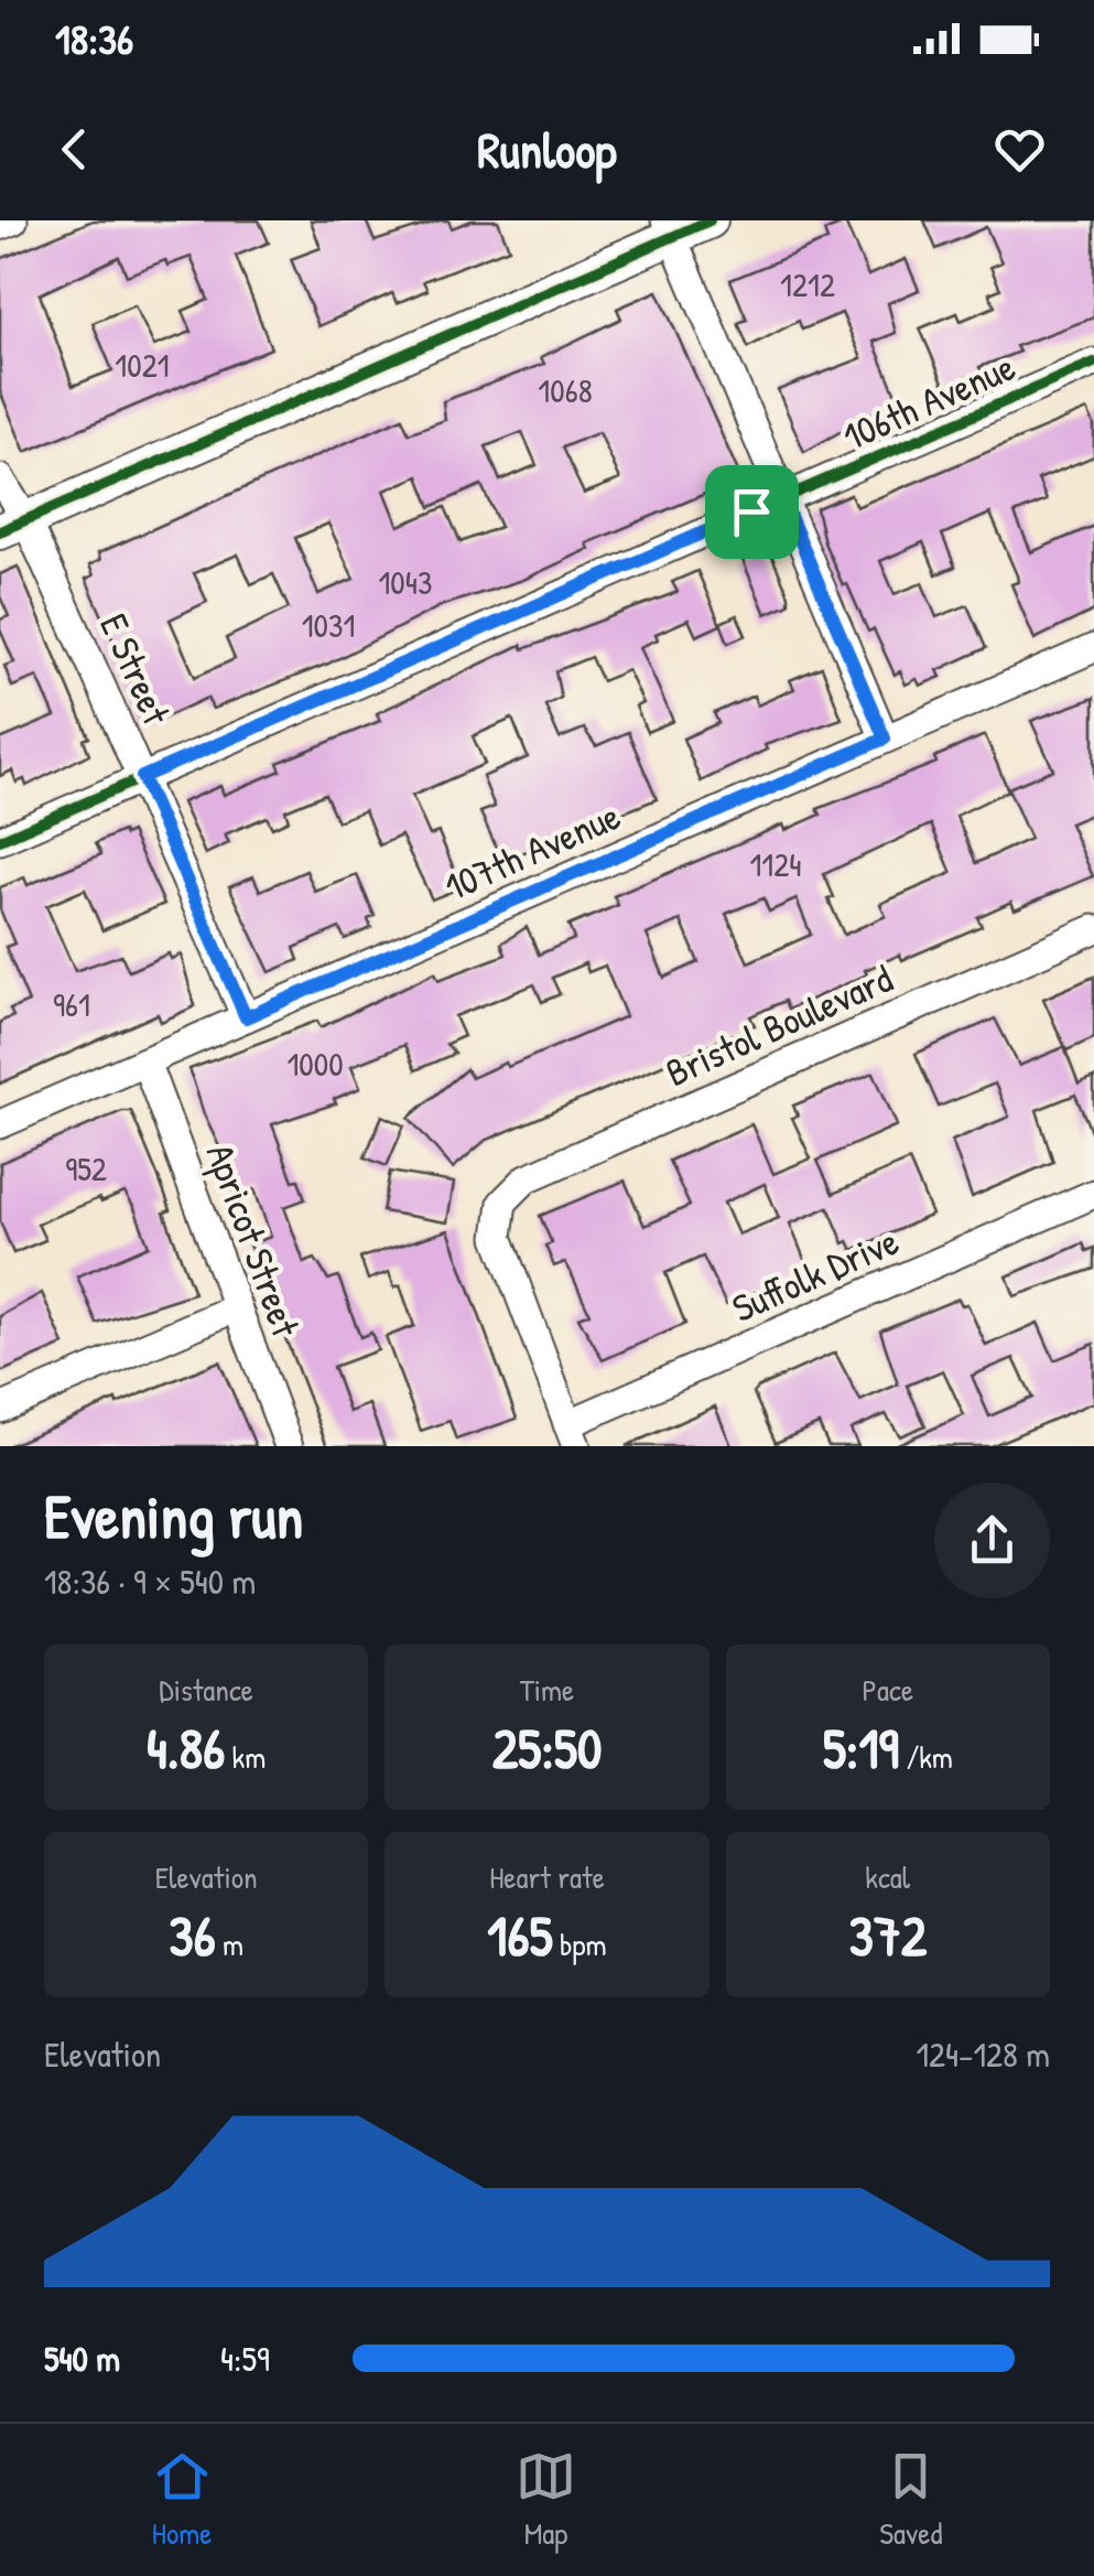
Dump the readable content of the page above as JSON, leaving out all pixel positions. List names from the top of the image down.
{
  "streets": {
    "street": [
      "106th Avenue",
      "E Street",
      "107th Avenue",
      "Bristol Boulevard",
      "Apricot Street",
      "Suffolk Drive"
    ]
  },
  "crossings": [
    ["106th Avenue", "E Street"],
    ["E Street", "107th Avenue"],
    ["107th Avenue", "Apricot Street"],
    ["Bristol Boulevard", "Suffolk Drive"]
  ],
  "house_numbers": [
    "1212",
    "1021",
    "1068",
    "1043",
    "1031",
    "1124",
    "961",
    "1000",
    "952"
  ],
  "page": {
    "status": "18:36",
    "header": "Runloop",
    "heading": ["Evening run", "18:36 · 9 × 540 m"],
    "stats": [
      ["Distance", "4.86 km"],
      ["Time", "25:50"],
      ["Pace", "5:19 /km"],
      ["Elevation", "36 m"],
      ["Heart rate", "165 bpm"],
      ["kcal", "372"]
    ],
    "chart": ["Elevation", "124–128 m"],
    "list": [
      {
        "name": "540 m",
        "note": "4:59"
      }
    ],
    "tabs": ["Home", "Map", "Saved"]
  }
}
